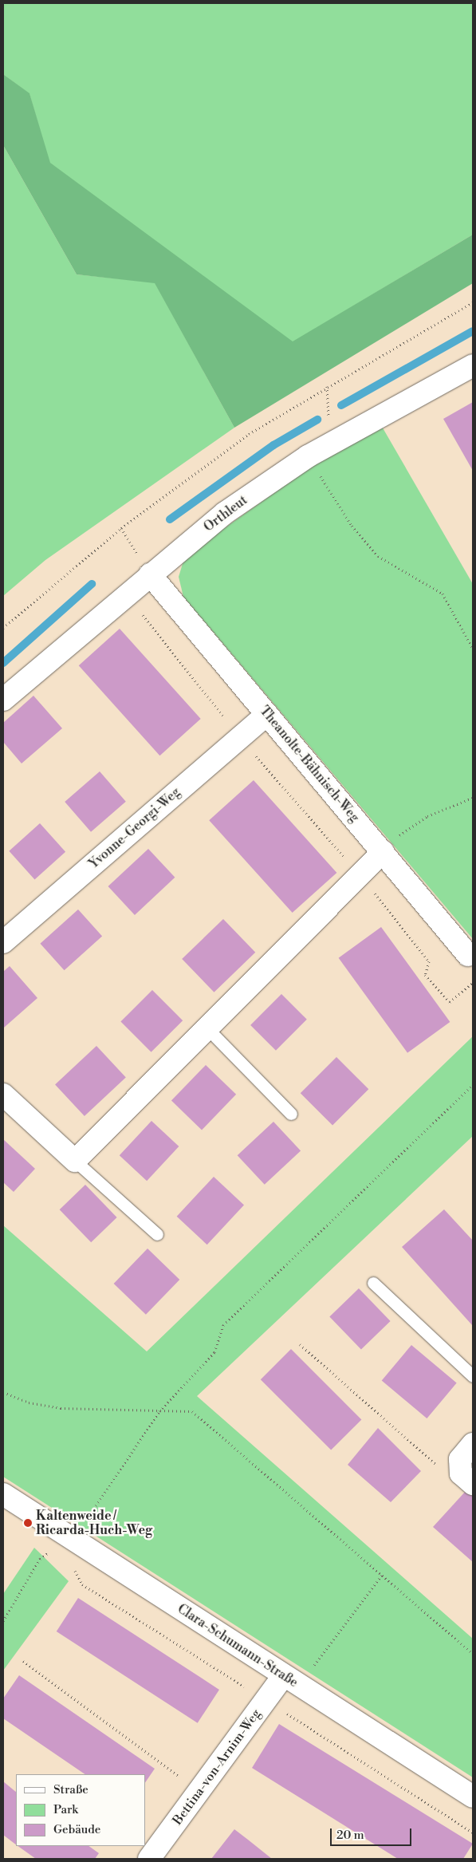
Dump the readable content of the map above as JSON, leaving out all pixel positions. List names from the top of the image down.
{
  "streets": {
    "street": [
      "Orthleut",
      "Theanolte-Bähnisch-Weg",
      "Yvonne-Georgi-Weg",
      "Clara-Schumann-Straße",
      "Bettina-von-Arnim-Weg"
    ]
  },
  "crossings": [
    ["Orthleut", "Theanolte-Bähnisch-Weg"],
    ["Theanolte-Bähnisch-Weg", "Yvonne-Georgi-Weg"],
    ["Clara-Schumann-Straße", "Bettina-von-Arnim-Weg"]
  ],
  "places": ["Kaltenweide / Ricarda-Huch-Weg"],
  "legend": ["Straße", "Park", "Gebäude"],
  "scale_bar": "20 m"
}
